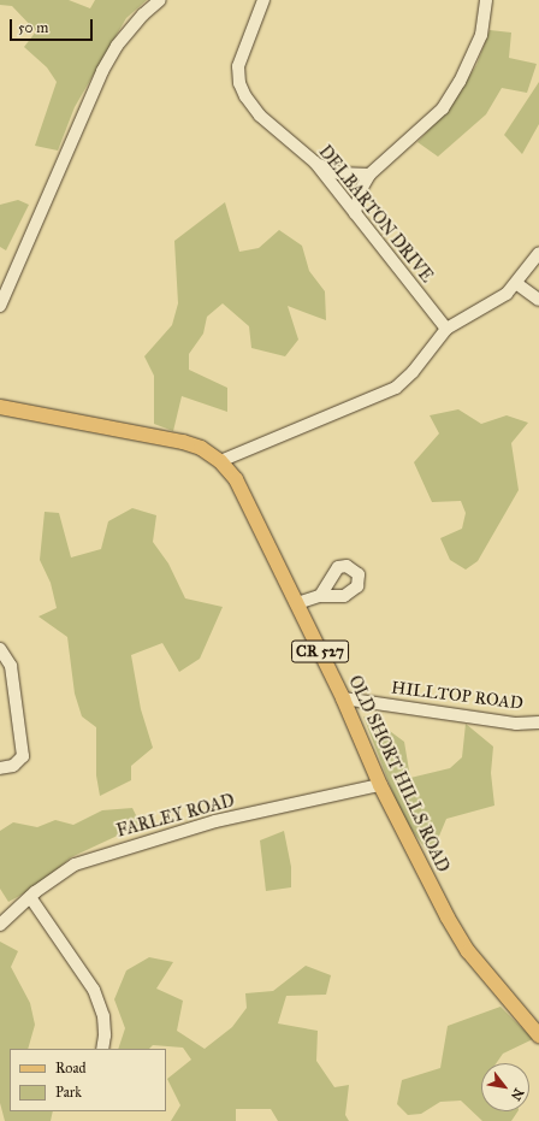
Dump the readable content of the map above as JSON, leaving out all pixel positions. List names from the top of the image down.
{
  "streets": {
    "main road": ["CR 527", "OLD SHORT HILLS ROAD"],
    "street": ["DELBARTON DRIVE", "HILLTOP ROAD", "FARLEY ROAD"]
  },
  "crossings": [
    ["HILLTOP ROAD", "OLD SHORT HILLS ROAD"],
    ["OLD SHORT HILLS ROAD", "FARLEY ROAD"]
  ],
  "legend": ["Road", "Park"],
  "scale_bar": "50 m",
  "north": "bottom right"
}
